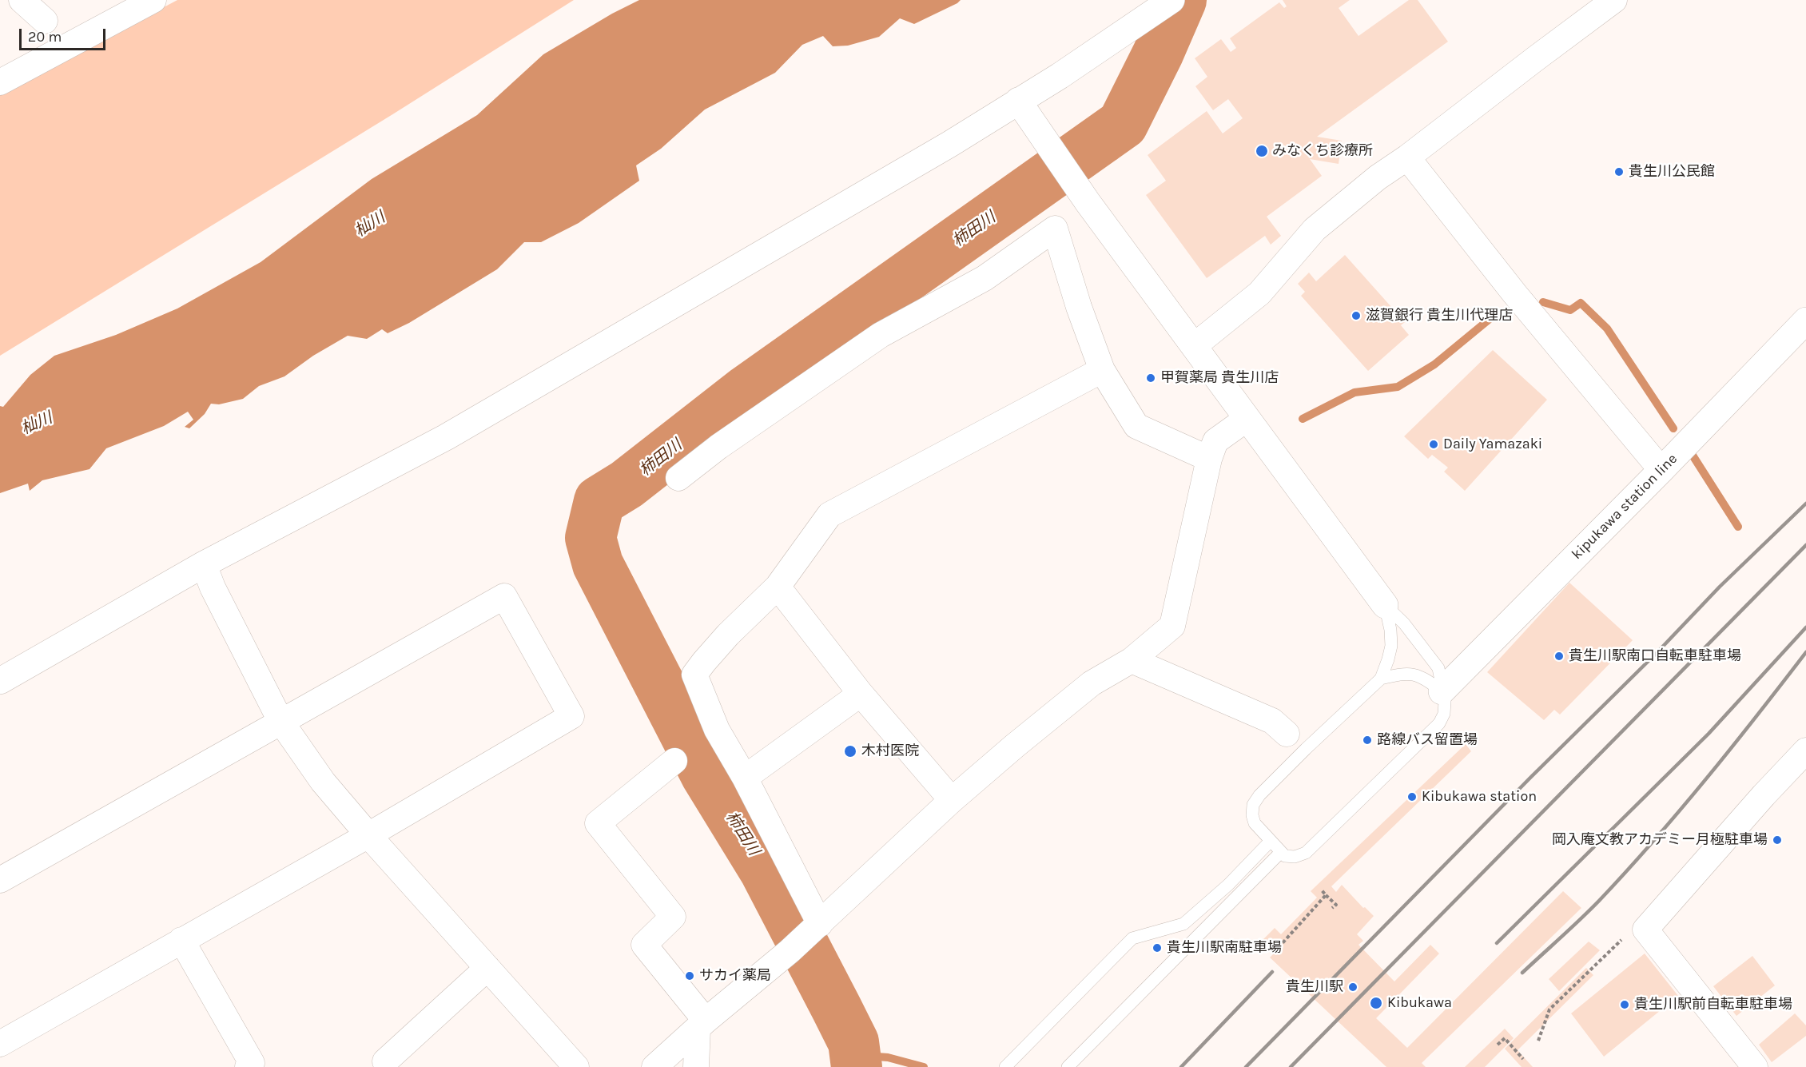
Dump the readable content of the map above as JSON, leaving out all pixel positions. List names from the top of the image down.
{
  "streets": {
    "street": ["kipukawa station line"]
  },
  "water": ["杣川", "柿田川"],
  "places": [
    "みなくち診療所",
    "貴生川公民館",
    "滋賀銀行 貴生川代理店",
    "甲賀薬局 貴生川店",
    "Daily Yamazaki",
    "貴生川駅南口自転車駐車場",
    "路線バス留置場",
    "木村医院",
    "Kibukawa station",
    "岡入庵文教アカデミー月極駐車場",
    "貴生川駅南駐車場",
    "サカイ薬局",
    "貴生川駅",
    "Kibukawa",
    "貴生川駅前自転車駐車場"
  ],
  "scale_bar": "20 m"
}
